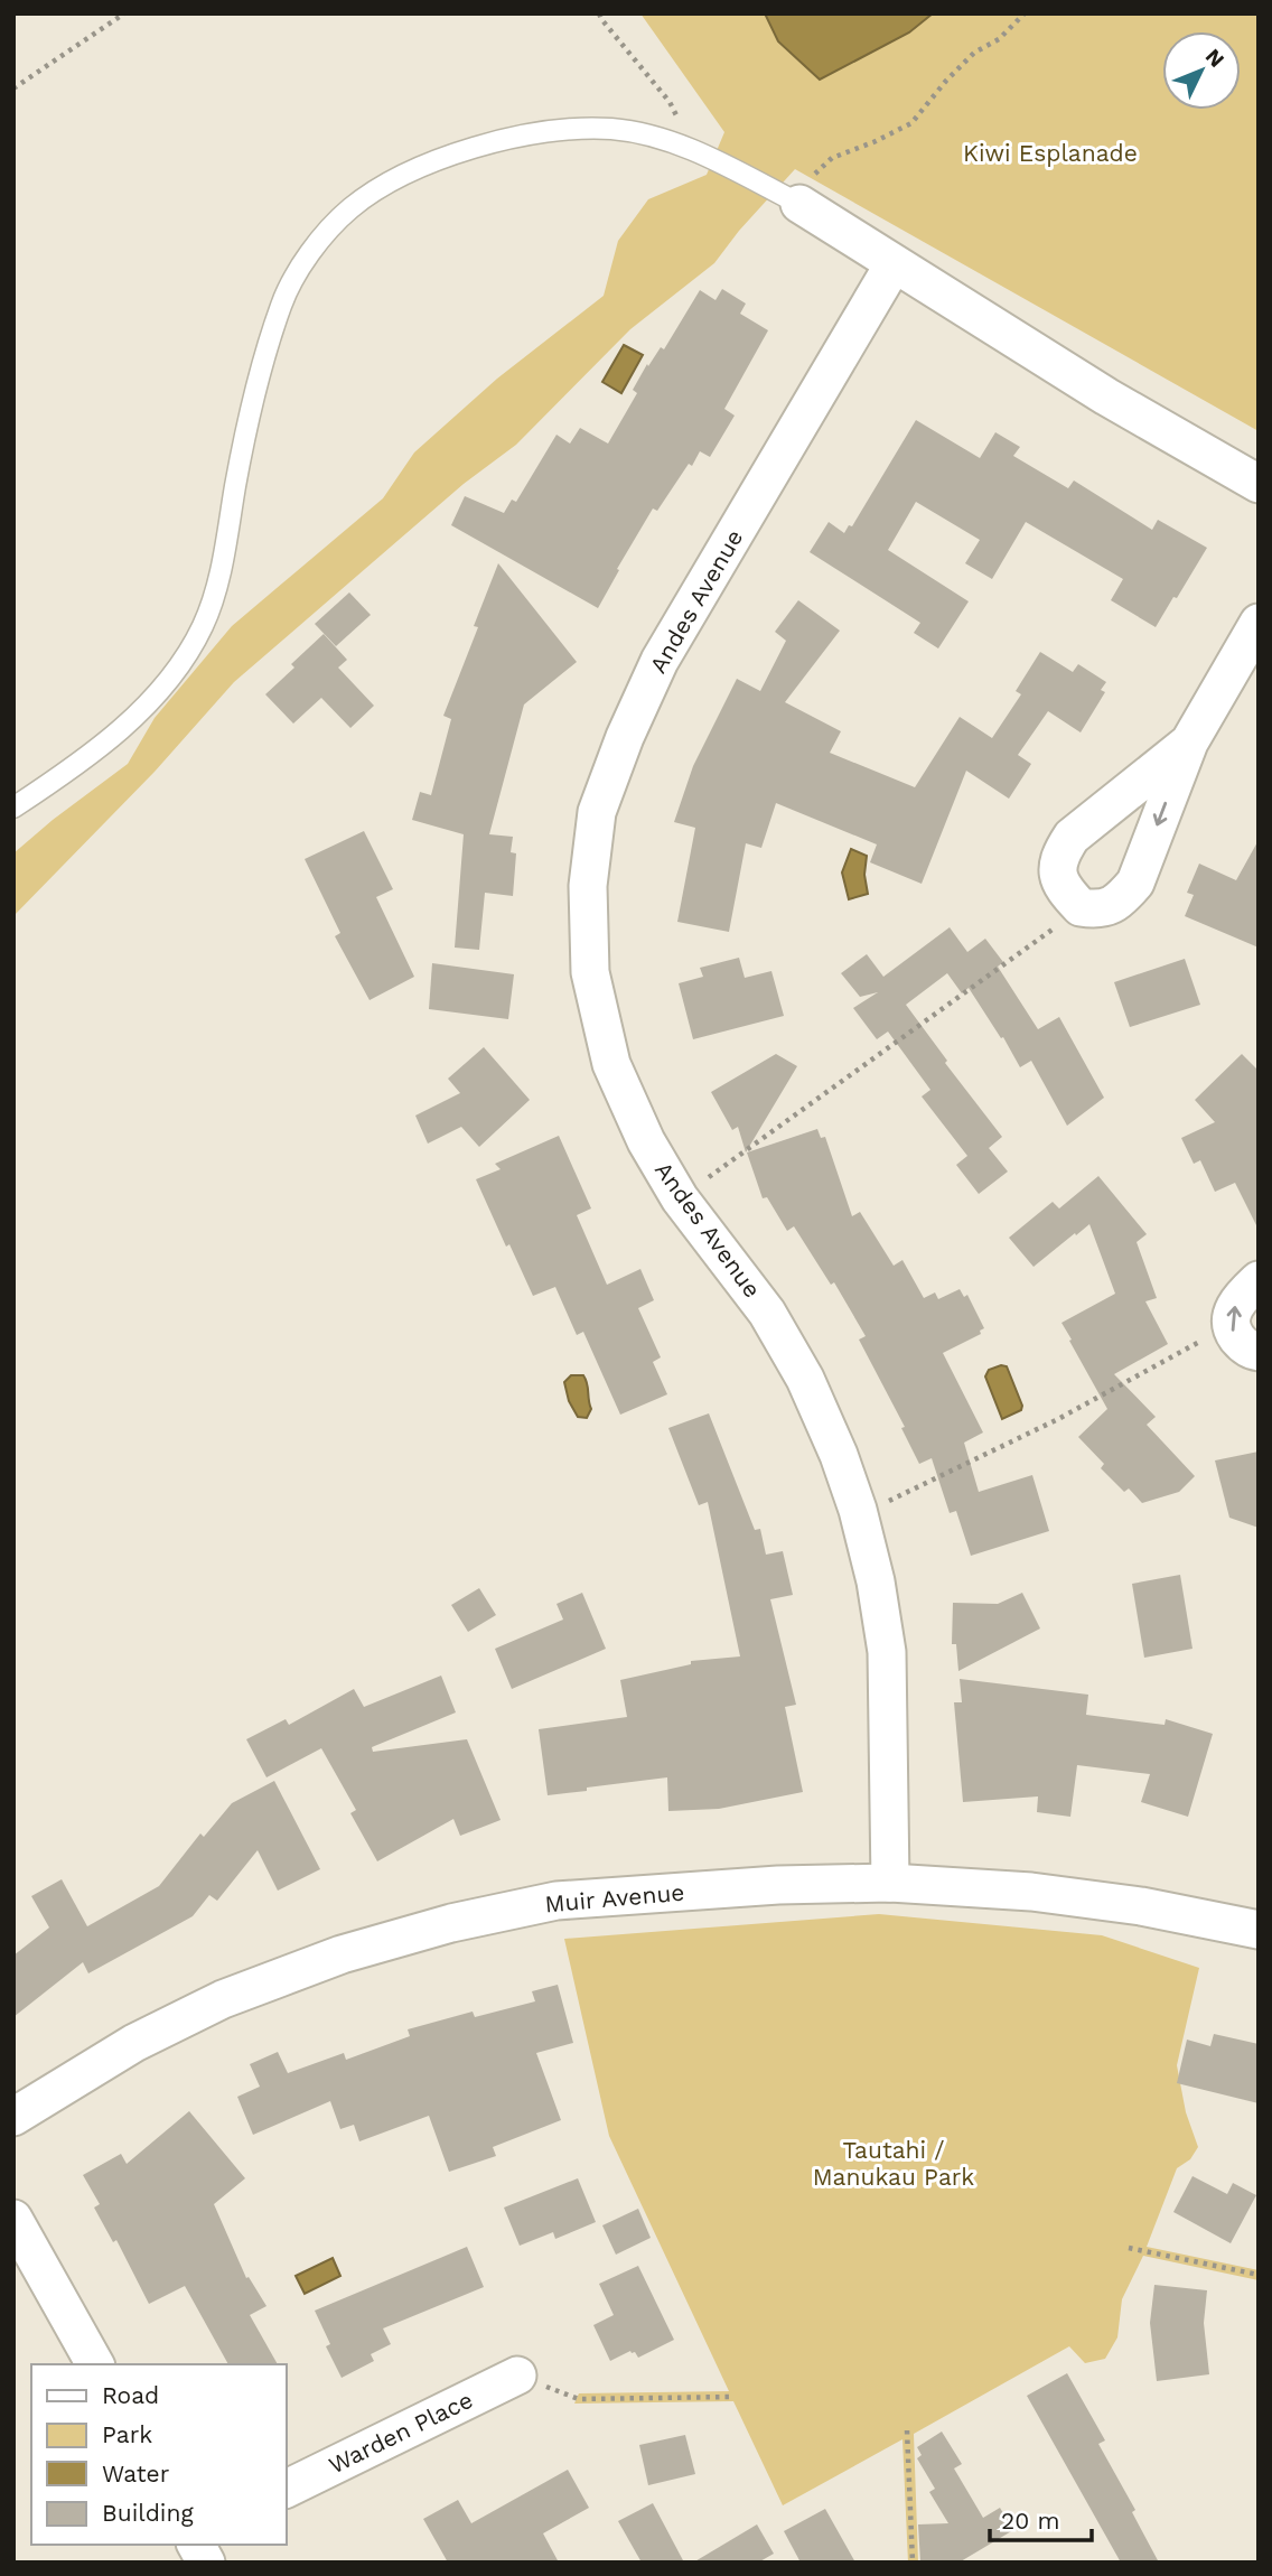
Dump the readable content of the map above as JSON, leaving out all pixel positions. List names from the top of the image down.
{
  "streets": {
    "street": ["Andes Avenue", "Muir Avenue", "Warden Place"]
  },
  "crossings": [
    ["Andes Avenue", "Muir Avenue"]
  ],
  "parks": ["Kiwi Esplanade", "Tautahi / Manukau Park"],
  "legend": [
    "Road",
    "Park",
    "Water",
    "Building"
  ],
  "scale_bar": "20 m",
  "north": "top right"
}
